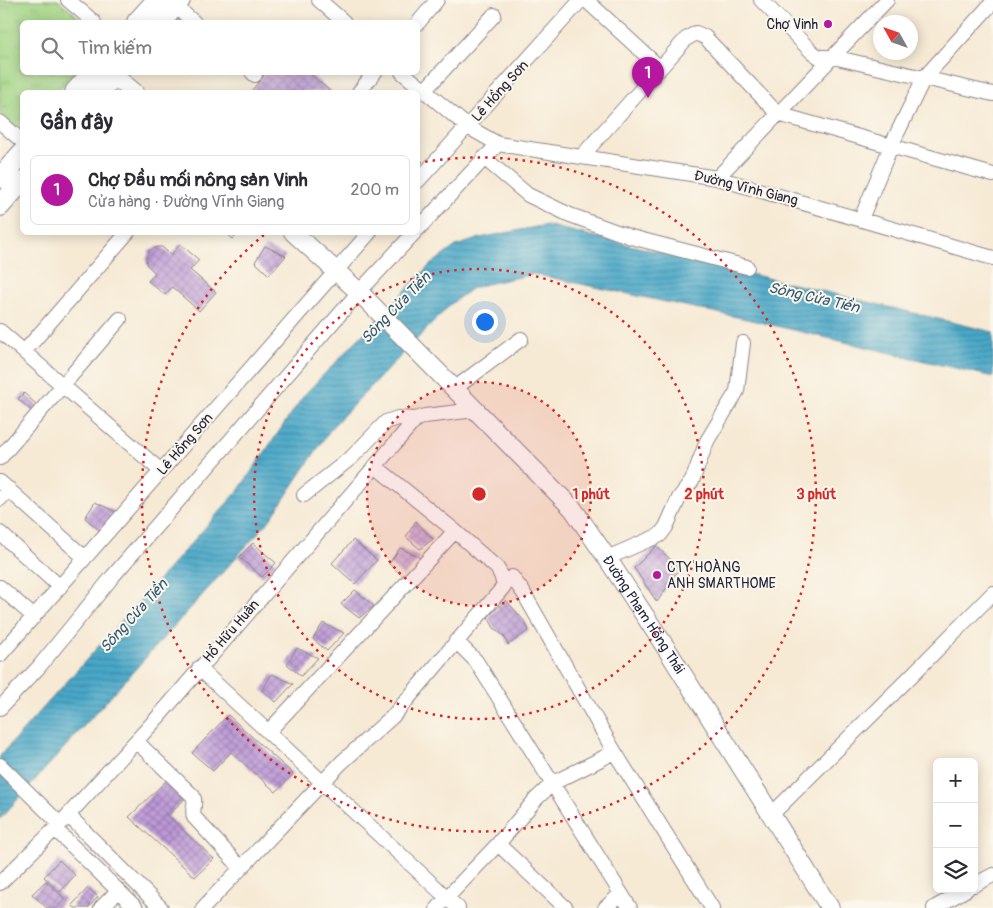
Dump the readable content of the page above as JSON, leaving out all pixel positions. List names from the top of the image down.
{
  "streets": {
    "main road": ["Đường Phạm Hồng Thái"],
    "street": ["Lê Hồng Sơn", "Đường Vĩnh Giang", "Hồ Hữu Huân"]
  },
  "crossings": [
    ["Lê Hồng Sơn", "Đường Vĩnh Giang"]
  ],
  "water": ["Sông Cửa Tiền"],
  "places": ["Chợ Vinh", "CTY HOÀNG ANH SMARTHOME"],
  "north": "top left",
  "page": {
    "search": "Tìm kiếm",
    "pins": "1",
    "heading": "Gần đây",
    "list": [
      {
        "mark": "1",
        "name": "Chợ Đầu mối nông sản Vinh",
        "note": "Cửa hàng · Đường Vĩnh Giang",
        "value": "200 m"
      }
    ],
    "map_buttons": ["+", "−"]
  },
  "rings": ["1 phút", "2 phút", "3 phút"]
}
